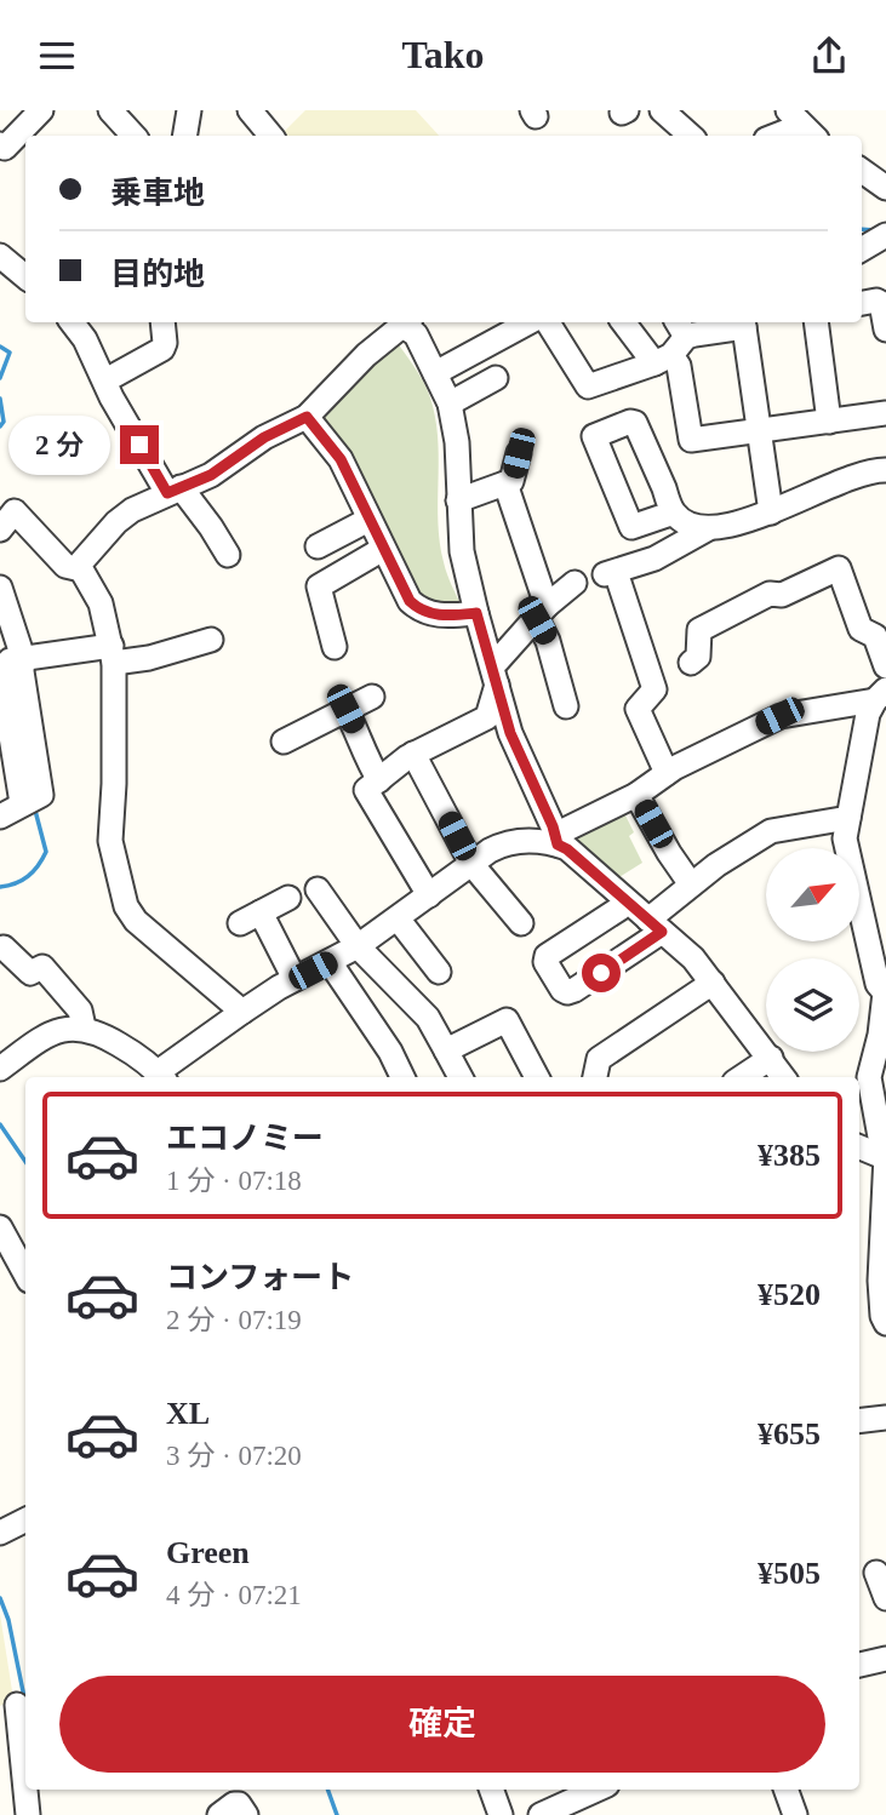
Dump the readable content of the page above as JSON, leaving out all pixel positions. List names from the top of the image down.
{
  "north": "top right",
  "page": {
    "header": "Tako",
    "banner": ["乗車地", "目的地"],
    "bubble": "2 分",
    "list": [
      {
        "name": "エコノミー",
        "note": "1 分 · 07:18",
        "value": "¥385"
      },
      {
        "name": "コンフォート",
        "note": "2 分 · 07:19",
        "value": "¥520"
      },
      {
        "name": "XL",
        "note": "3 分 · 07:20",
        "value": "¥655"
      },
      {
        "name": "Green",
        "note": "4 分 · 07:21",
        "value": "¥505"
      }
    ],
    "buttons": "確定"
  }
}
